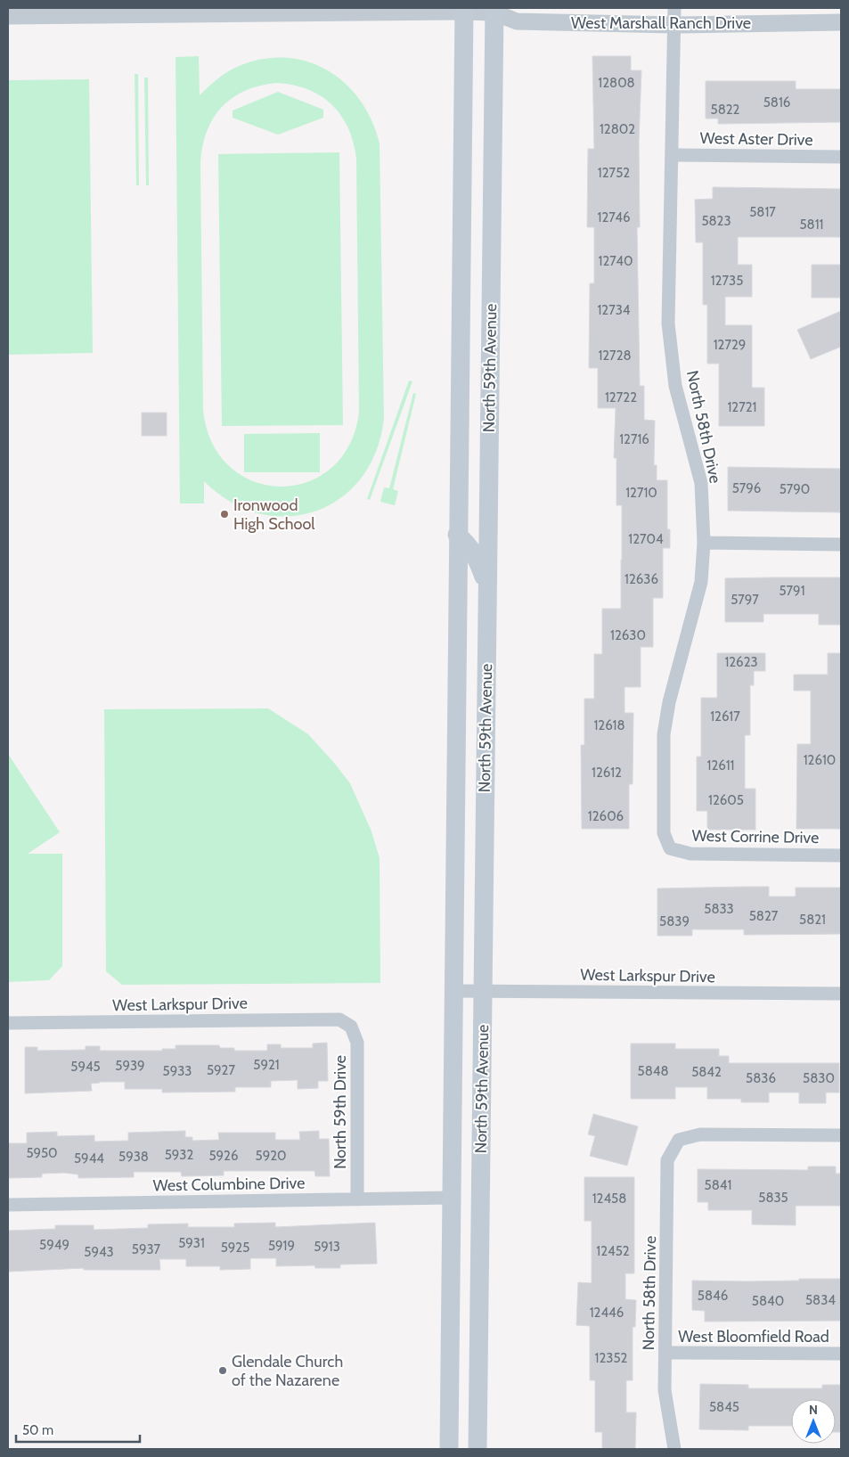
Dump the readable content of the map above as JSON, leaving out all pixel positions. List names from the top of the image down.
{
  "streets": {
    "main road": ["North 59th Avenue"],
    "street": [
      "West Marshall Ranch Drive",
      "West Aster Drive",
      "North 58th Drive",
      "West Corrine Drive",
      "West Larkspur Drive",
      "North 59th Drive",
      "West Columbine Drive",
      "West Bloomfield Road"
    ]
  },
  "crossings": [
    ["West Marshall Ranch Drive", "North 59th Avenue"],
    ["West Marshall Ranch Drive", "North 58th Drive"],
    ["West Aster Drive", "North 58th Drive"],
    ["North 59th Avenue", "West Larkspur Drive"],
    ["North 59th Avenue", "West Columbine Drive"],
    ["North 58th Drive", "West Corrine Drive"],
    ["North 58th Drive", "West Bloomfield Road"],
    ["West Larkspur Drive", "North 59th Drive"],
    ["North 59th Drive", "West Columbine Drive"]
  ],
  "places": ["Ironwood High School", "Glendale Church of the Nazarene"],
  "house_numbers": [
    "12808",
    "5816",
    "5822",
    "12802",
    "12752",
    "5817",
    "12746",
    "5823",
    "5811",
    "12740",
    "12735",
    "12734",
    "12729",
    "12728",
    "12722",
    "12721",
    "12716",
    "5796",
    "5790",
    "12710",
    "12704",
    "12636",
    "5791",
    "5797",
    "12630",
    "12623",
    "12617",
    "12618",
    "12610",
    "12611",
    "12612",
    "12605",
    "12606",
    "5833",
    "5827",
    "5821",
    "5839",
    "5921",
    "5939",
    "5945",
    "5927",
    "5933",
    "5848",
    "5842",
    "5836",
    "5830",
    "5950",
    "5932",
    "5926",
    "5920",
    "5938",
    "5944",
    "5841",
    "5835",
    "12458",
    "5931",
    "5949",
    "5919",
    "5913",
    "5925",
    "5937",
    "12452",
    "5943",
    "5846",
    "5834",
    "5840",
    "12446",
    "12352",
    "5845"
  ],
  "scale_bar": "50 m",
  "north": "top"
}
